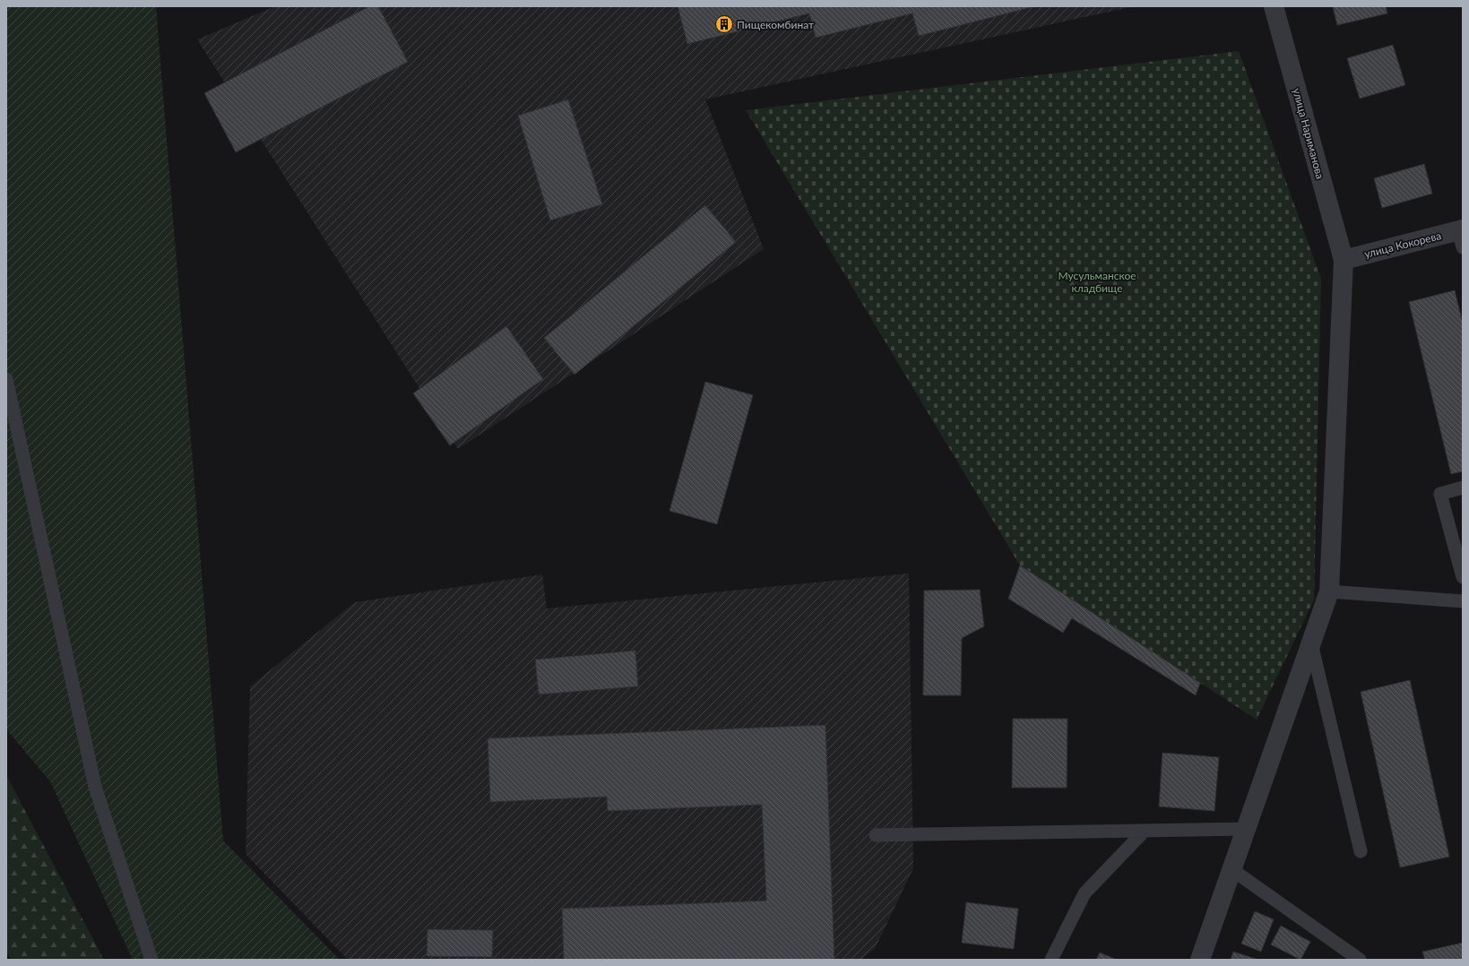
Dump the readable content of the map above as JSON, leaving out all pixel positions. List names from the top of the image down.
{
  "streets": {
    "street": ["улица Нариманова", "улица Кокорева"]
  },
  "crossings": [
    ["улица Нариманова", "улица Кокорева"]
  ],
  "parks": ["Мусульманское кладбище"],
  "places": {
    "building": ["Пищекомбинат"]
  }
}
